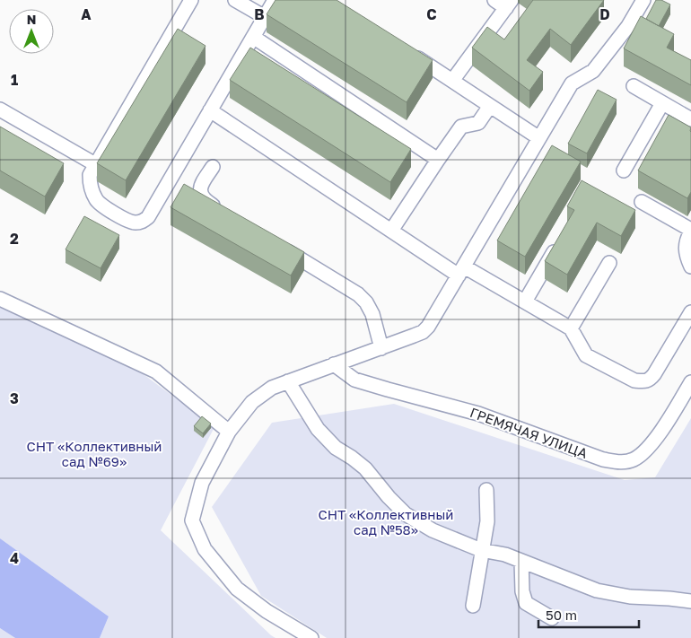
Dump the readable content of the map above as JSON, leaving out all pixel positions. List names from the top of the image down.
{
  "streets": {
    "street": ["ГРЕМЯЧАЯ УЛИЦА"]
  },
  "parks": ["СНТ «Коллективный сад №69»", "СНТ «Коллективный сад №58»"],
  "scale_bar": "50 m",
  "north": "top",
  "grid": {
    "columns": [
      "A",
      "B",
      "C",
      "D"
    ],
    "rows": [
      "1",
      "2",
      "3",
      "4"
    ]
  }
}
